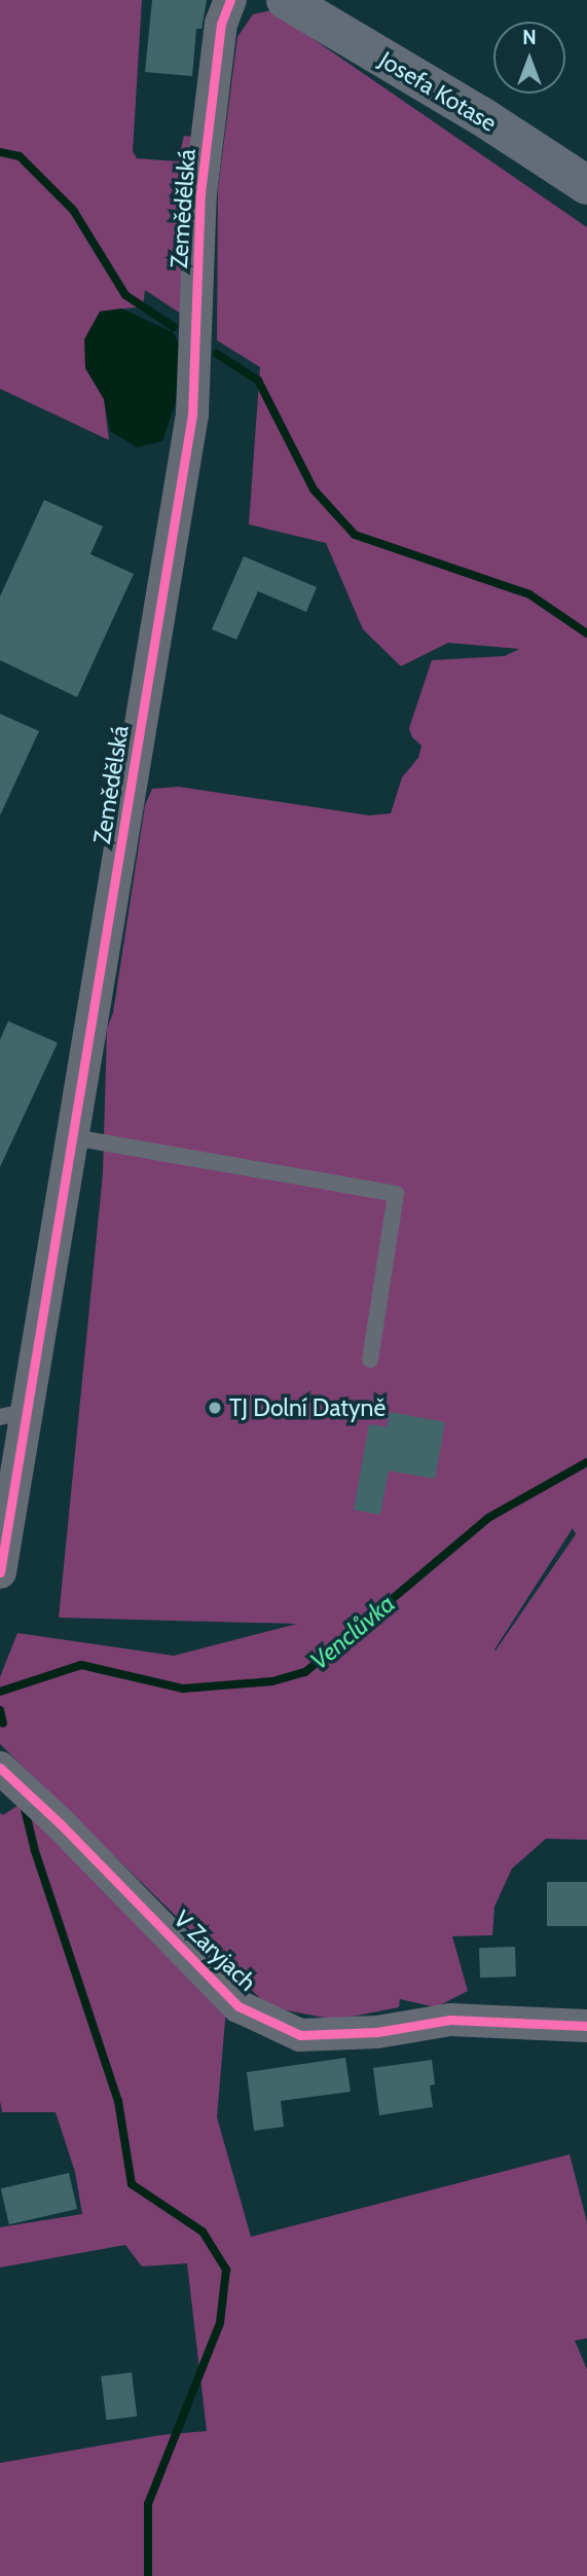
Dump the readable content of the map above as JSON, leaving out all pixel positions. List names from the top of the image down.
{
  "streets": {
    "street": ["Josefa Kotase", "Zemědělská", "V Zaryjach"]
  },
  "water": ["Venclůvka"],
  "places": ["TJ Dolní Datyně"],
  "north": "top"
}
